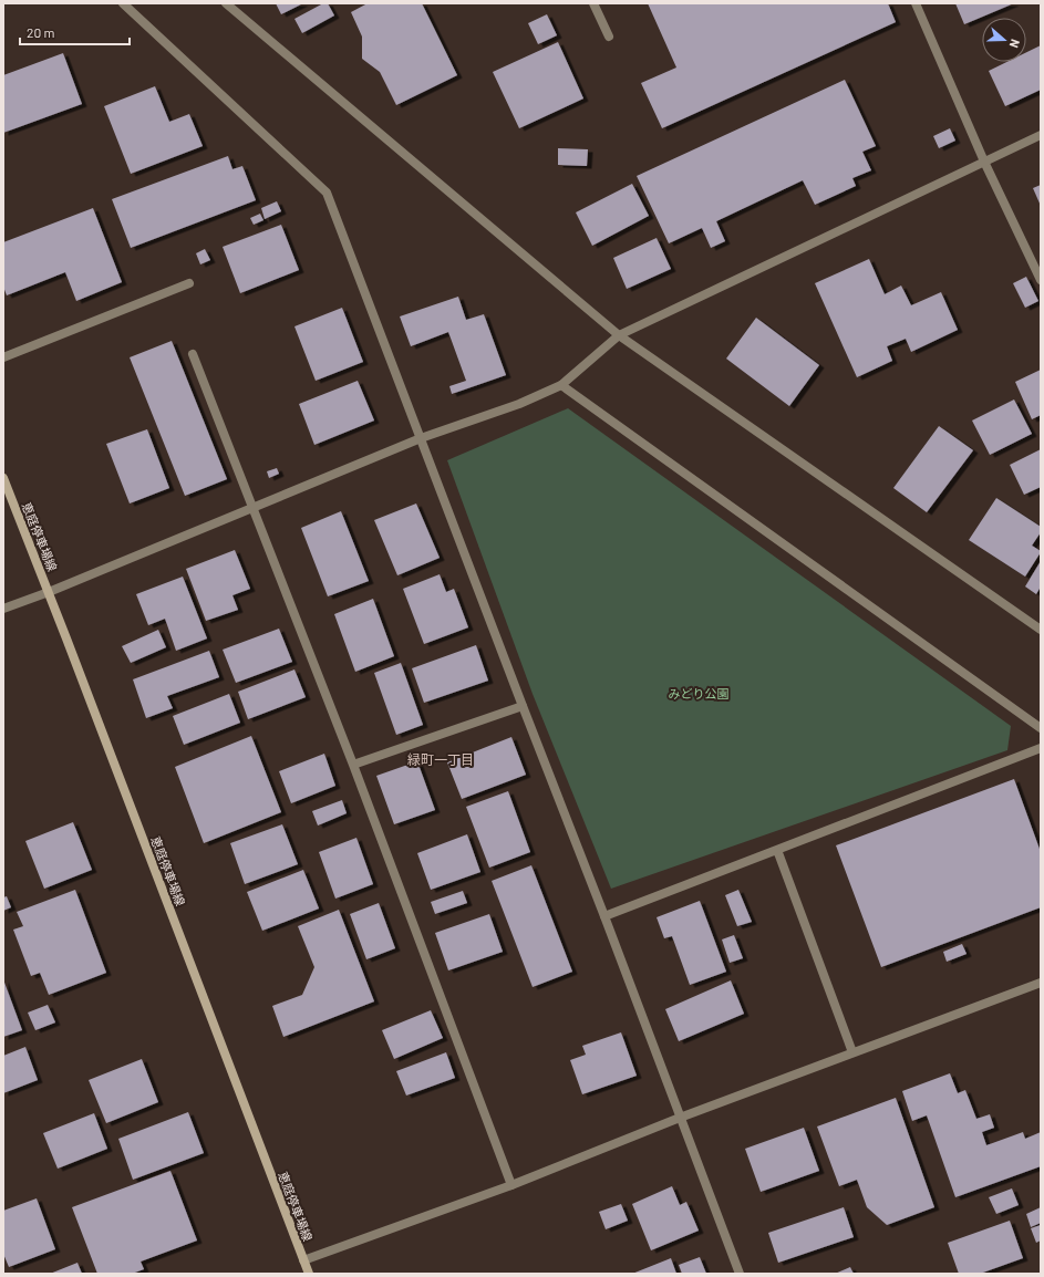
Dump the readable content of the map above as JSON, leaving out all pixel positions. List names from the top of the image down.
{
  "streets": {
    "main road": ["恵庭停車場線"]
  },
  "districts": ["緑町一丁目"],
  "parks": ["みどり公園"],
  "scale_bar": "20 m",
  "north": "right"
}
